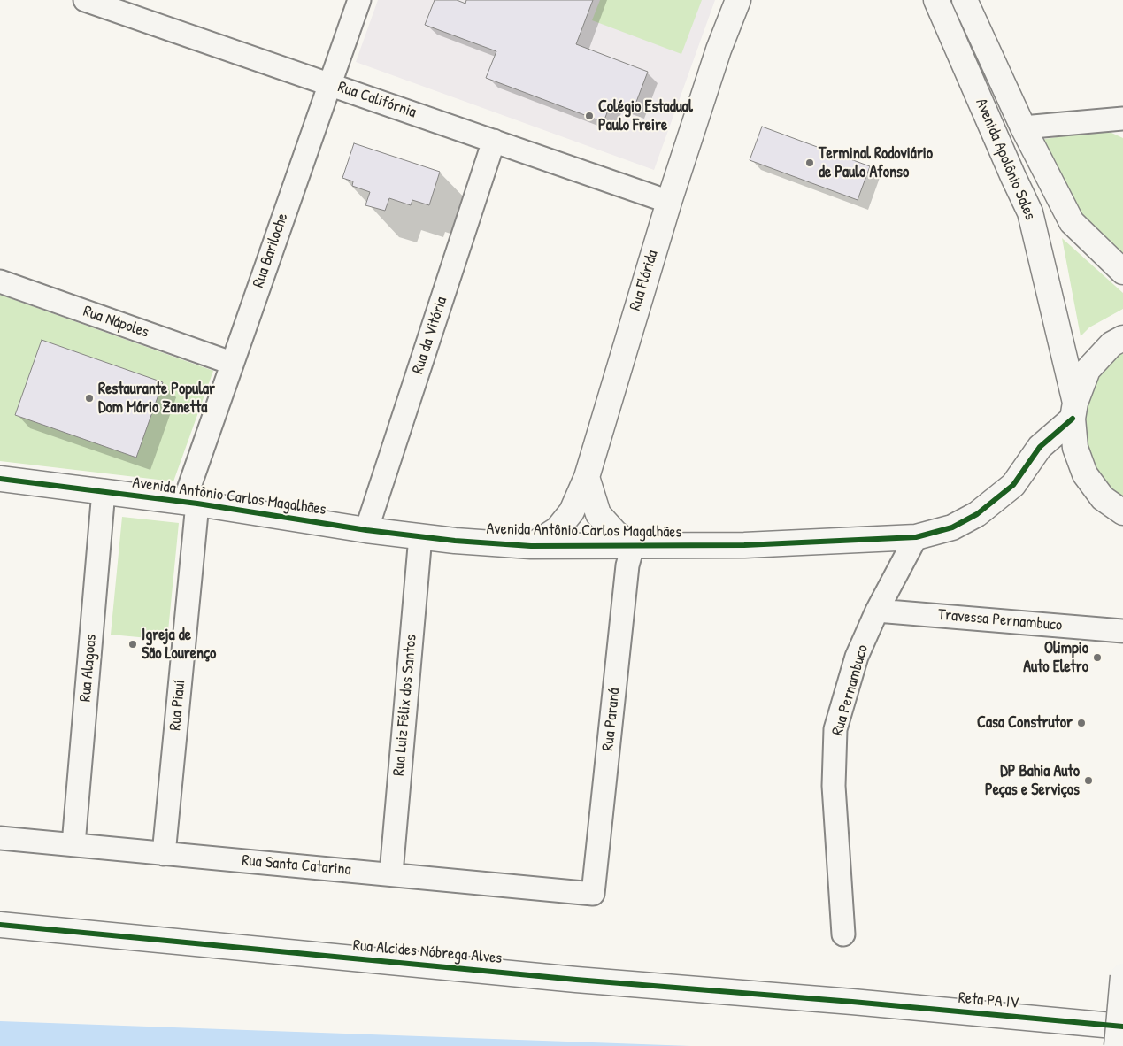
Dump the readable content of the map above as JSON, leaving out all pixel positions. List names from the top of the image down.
{
  "streets": {
    "street": [
      "Rua Califórnia",
      "Avenida Apolônio Sales",
      "Rua Bariloche",
      "Rua Flórida",
      "Rua Nápoles",
      "Rua da Vitória",
      "Avenida Antônio Carlos Magalhães",
      "Travessa Pernambuco",
      "Rua Alagoas",
      "Rua Pernambuco",
      "Rua Piauí",
      "Rua Luiz Félix dos Santos",
      "Rua Paraná",
      "Rua Santa Catarina",
      "Rua Alcides Nóbrega Alves",
      "Reta PA IV"
    ]
  },
  "crossings": [
    ["Rua Califórnia", "Rua Bariloche"],
    ["Rua Califórnia", "Rua Flórida"],
    ["Rua Califórnia", "Rua da Vitória"],
    ["Avenida Apolônio Sales", "Avenida Antônio Carlos Magalhães"],
    ["Rua Bariloche", "Rua Nápoles"],
    ["Rua Bariloche", "Avenida Antônio Carlos Magalhães"],
    ["Rua Bariloche", "Rua Piauí"],
    ["Rua Flórida", "Avenida Antônio Carlos Magalhães"],
    ["Rua da Vitória", "Avenida Antônio Carlos Magalhães"],
    ["Avenida Antônio Carlos Magalhães", "Rua Alagoas"],
    ["Avenida Antônio Carlos Magalhães", "Rua Pernambuco"],
    ["Avenida Antônio Carlos Magalhães", "Rua Piauí"],
    ["Avenida Antônio Carlos Magalhães", "Rua Luiz Félix dos Santos"],
    ["Avenida Antônio Carlos Magalhães", "Rua Paraná"],
    ["Travessa Pernambuco", "Rua Pernambuco"],
    ["Rua Alagoas", "Rua Santa Catarina"],
    ["Rua Piauí", "Rua Santa Catarina"],
    ["Rua Luiz Félix dos Santos", "Rua Santa Catarina"],
    ["Rua Paraná", "Rua Santa Catarina"],
    ["Rua Alcides Nóbrega Alves", "Reta PA IV"]
  ],
  "places": [
    "Colégio Estadual Paulo Freire",
    "Terminal Rodoviário de Paulo Afonso",
    "Restaurante Popular Dom Mário Zanetta",
    "Igreja de São Lourenço",
    "Olimpio Auto Eletro",
    "Casa Construtor",
    "DP Bahia Auto Peças e Serviços"
  ]
}
